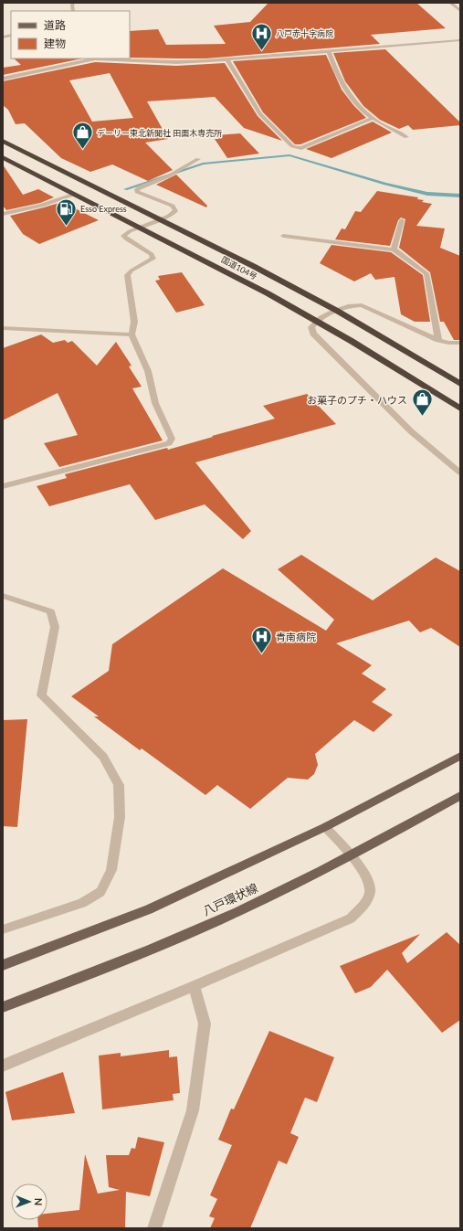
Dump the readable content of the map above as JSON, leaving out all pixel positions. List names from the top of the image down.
{
  "streets": {
    "highway": ["国道104号"],
    "main road": ["八戸環状線"]
  },
  "places": {
    "hospital": ["八戸赤十字病院", "青南病院"],
    "shop": ["デーリー東北新聞社 田面木専売所", "お菓子のプチ・ハウス"],
    "fuel station": ["Esso Express"]
  },
  "legend": ["道路", "建物"],
  "north": "right"
}
